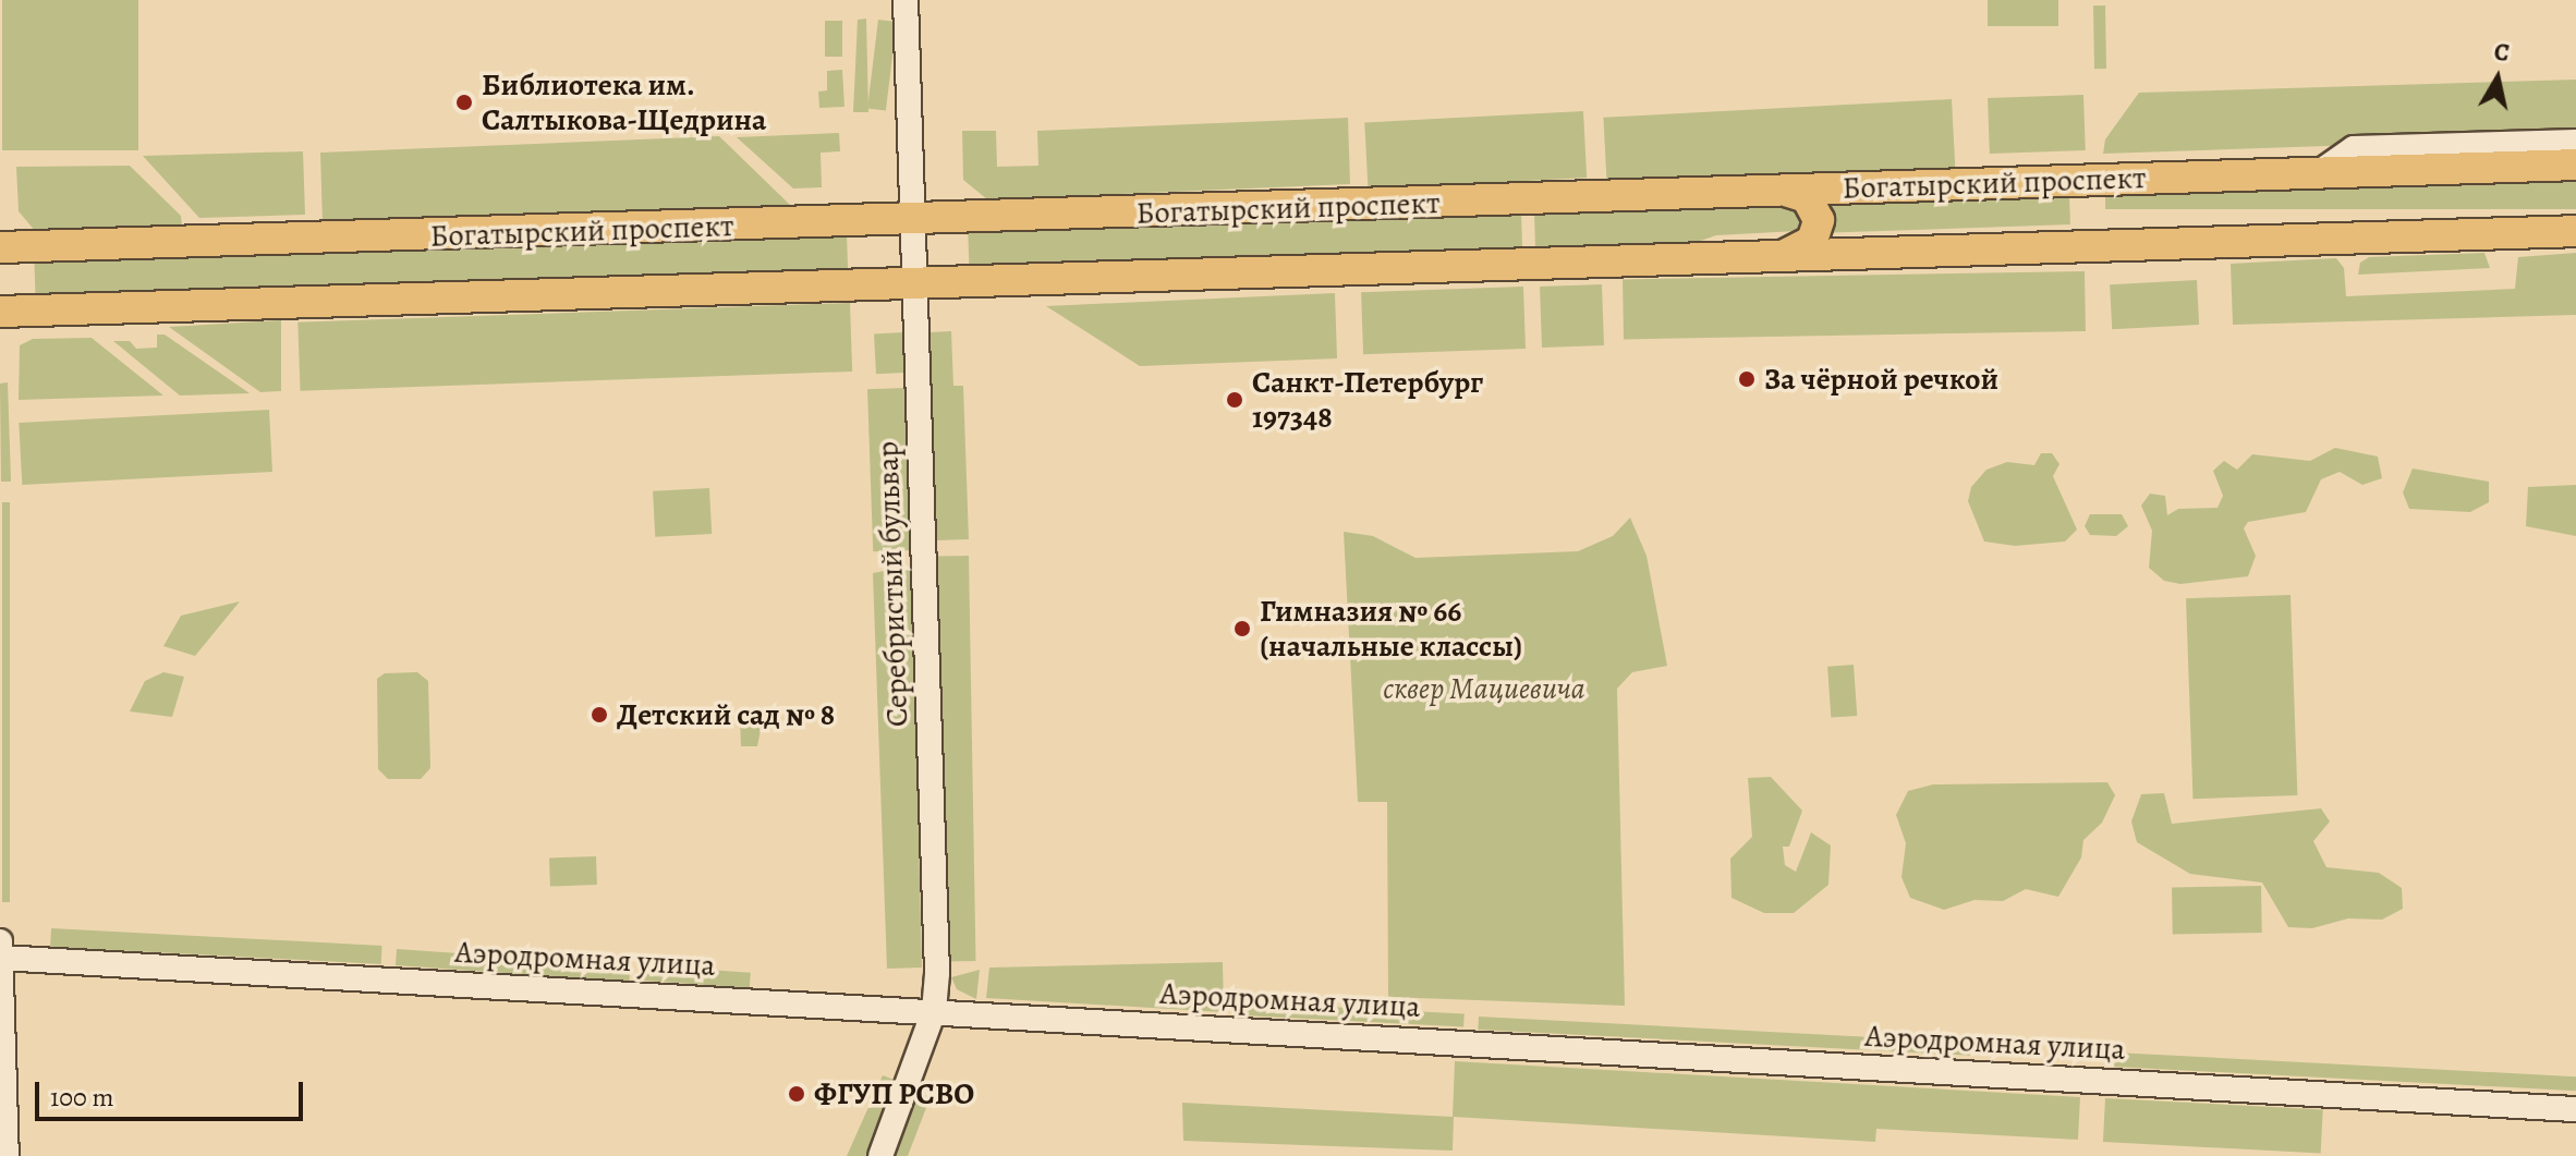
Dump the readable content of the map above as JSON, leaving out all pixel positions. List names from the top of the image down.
{
  "streets": {
    "main road": ["Богатырский проспект"],
    "street": ["Серебристый бульвар", "Аэродромная улица"]
  },
  "crossings": [
    ["Богатырский проспект", "Серебристый бульвар"],
    ["Серебристый бульвар", "Аэродромная улица"]
  ],
  "parks": ["сквер Мациевича"],
  "places": [
    "Библиотека им. Салтыкова-Щедрина",
    "За чёрной речкой",
    "Санкт-Петербург 197348",
    "Гимназия № 66 (начальные классы)",
    "Детский сад № 8",
    "ФГУП РСВО"
  ],
  "scale_bar": "100 m",
  "north": "top"
}
